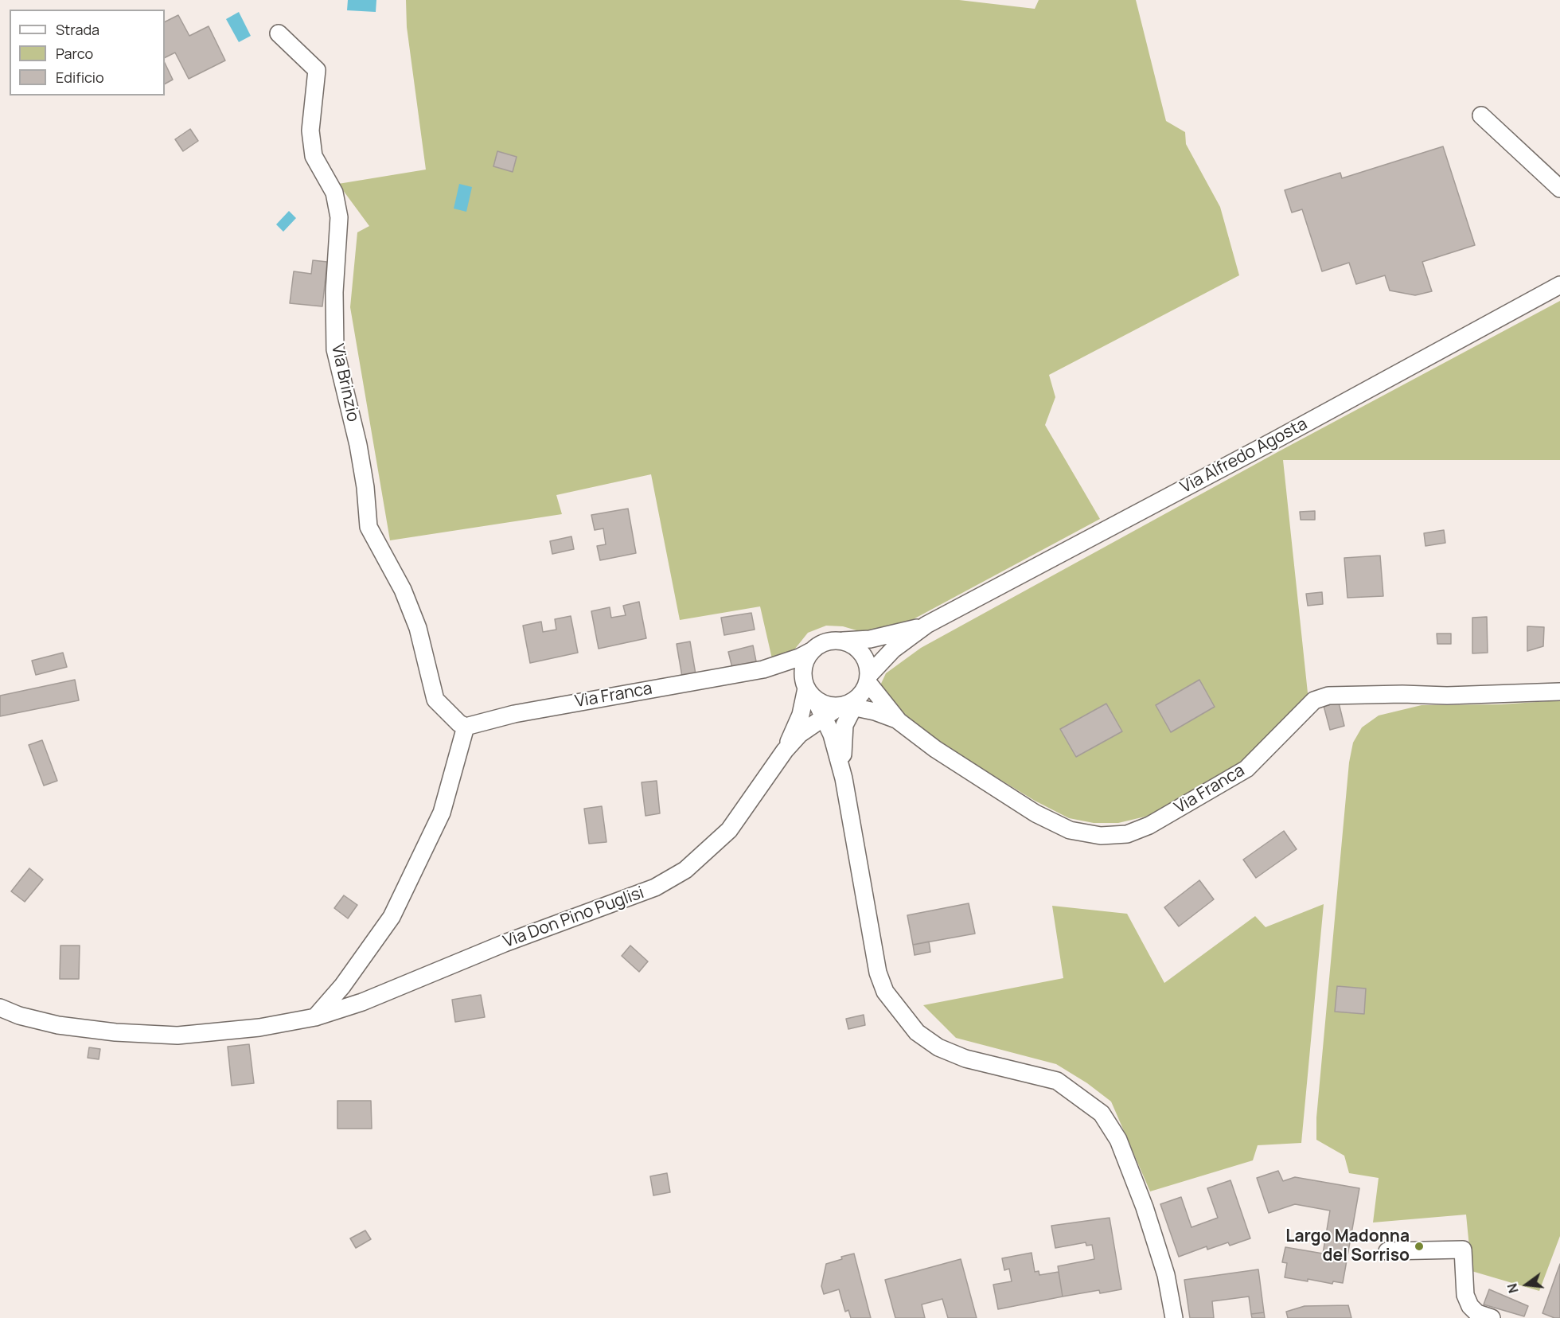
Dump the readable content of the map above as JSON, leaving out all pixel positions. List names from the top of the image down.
{
  "streets": {
    "street": [
      "Via Brinzio",
      "Via Alfredo Agosta",
      "Via Franca",
      "Via Don Pino Puglisi"
    ]
  },
  "crossings": [
    ["Via Brinzio", "Via Franca"]
  ],
  "places": ["Largo Madonna del Sorriso"],
  "legend": ["Strada", "Parco", "Edificio"],
  "north": "left"
}
